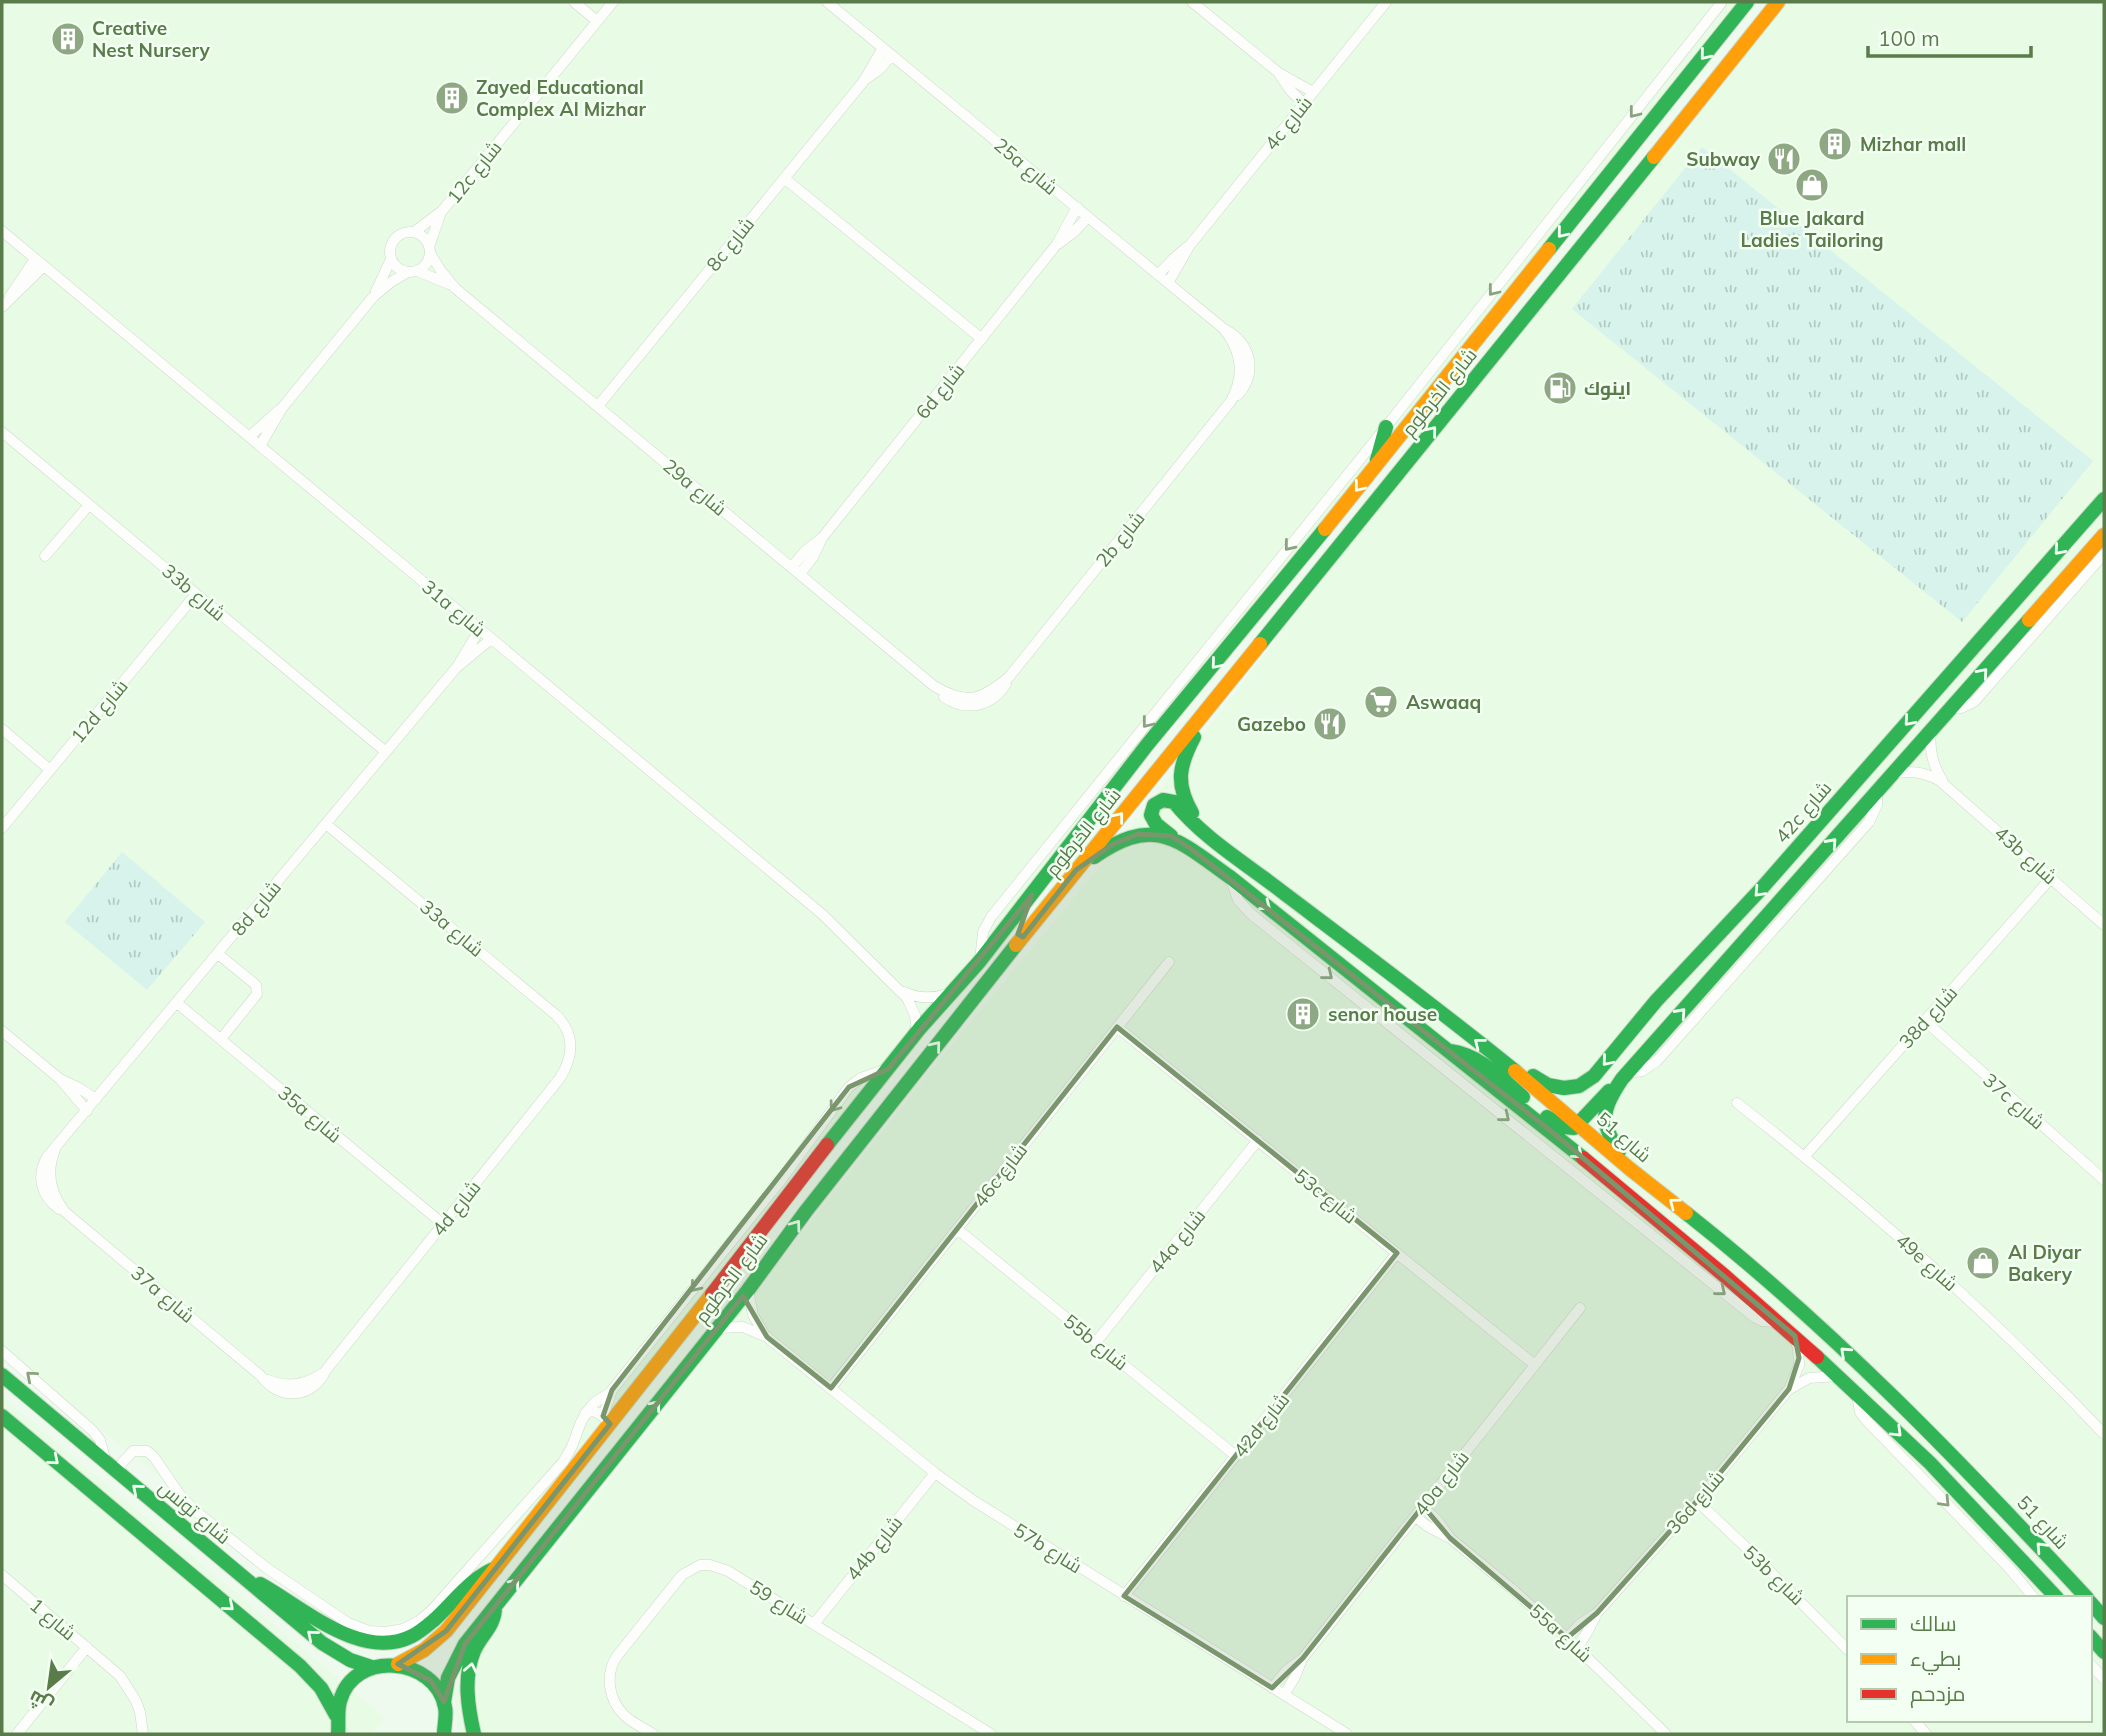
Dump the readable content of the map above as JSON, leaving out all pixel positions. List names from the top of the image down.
{
  "streets": {
    "main road": [
      "شارع الخرطوم",
      "42c شارع",
      "شارع 51",
      "شارع تونس"
    ],
    "street": [
      "4c شارع",
      "25a شارع",
      "12c شارع",
      "8c شارع",
      "6d شارع",
      "29a شارع",
      "2b شارع",
      "33b شارع",
      "31a شارع",
      "12d شارع",
      "43b شارع",
      "8d شارع",
      "33a شارع",
      "38d شارع",
      "37c شارع",
      "35a شارع",
      "46c شارع",
      "53c شارع",
      "4d شارع",
      "44a شارع",
      "49e شارع",
      "37a شارع",
      "55b شارع",
      "42d شارع",
      "40a شارع",
      "36d شارع",
      "44b شارع",
      "57b شارع",
      "53b شارع",
      "شارع 59",
      "شارع 1",
      "55a شارع"
    ]
  },
  "crossings": [
    ["4c شارع", "25a شارع"],
    ["25a شارع", "8c شارع"],
    ["25a شارع", "6d شارع"],
    ["25a شارع", "2b شارع"],
    ["12c شارع", "29a شارع"],
    ["8c شارع", "29a شارع"],
    ["6d شارع", "29a شارع"],
    ["شارع الخرطوم", "31a شارع"],
    ["شارع الخرطوم", "شارع 51"],
    ["شارع الخرطوم", "57b شارع"],
    ["29a شارع", "2b شارع"],
    ["33b شارع", "12d شارع"],
    ["33b شارع", "8d شارع"],
    ["31a شارع", "8d شارع"],
    ["42c شارع", "شارع 51"],
    ["43b شارع", "38d شارع"],
    ["8d شارع", "33a شارع"],
    ["8d شارع", "35a شارع"],
    ["8d شارع", "37a شارع"],
    ["33a شارع", "4d شارع"],
    ["38d شارع", "37c شارع"],
    ["38d شارع", "49e شارع"],
    ["35a شارع", "4d شارع"],
    ["46c شارع", "53c شارع"],
    ["46c شارع", "55b شارع"],
    ["46c شارع", "57b شارع"],
    ["53c شارع", "44a شارع"],
    ["53c شارع", "42d شارع"],
    ["53c شارع", "40a شارع"],
    ["4d شارع", "37a شارع"],
    ["44a شارع", "55b شارع"],
    ["55b شارع", "42d شارع"],
    ["42d شارع", "57b شارع"],
    ["40a شارع", "57b شارع"],
    ["40a شارع", "55a شارع"],
    ["36d شارع", "53b شارع"],
    ["36d شارع", "55a شارع"],
    ["44b شارع", "57b شارع"],
    ["44b شارع", "شارع 59"]
  ],
  "places": {
    "building": [
      "Creative Nest Nursery",
      "Zayed Educational Complex Al Mizhar",
      "Mizhar mall",
      "senor house"
    ],
    "restaurant": ["Subway", "Gazebo"],
    "shop": ["Blue Jakard Ladies Tailoring", "Al Diyar Bakery"],
    "fuel station": ["اينوك"],
    "supermarket": ["Aswaaq"]
  },
  "legend": ["سالك", "بطيء", "مزدحم"],
  "scale_bar": "100 m",
  "north": "bottom left"
}
